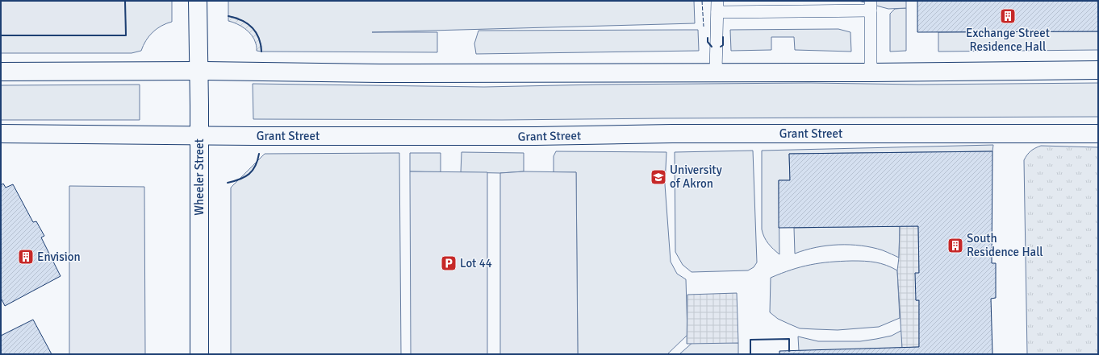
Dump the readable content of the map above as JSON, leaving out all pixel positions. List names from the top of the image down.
{
  "streets": {
    "main road": ["Grant Street", "Wheeler Street"]
  },
  "crossings": [
    ["Grant Street", "Wheeler Street"]
  ],
  "places": {
    "building": ["Exchange Street Residence Hall", "South Residence Hall", "Envision"],
    "school or university": ["University of Akron"],
    "parking": ["Lot 44"]
  }
}
